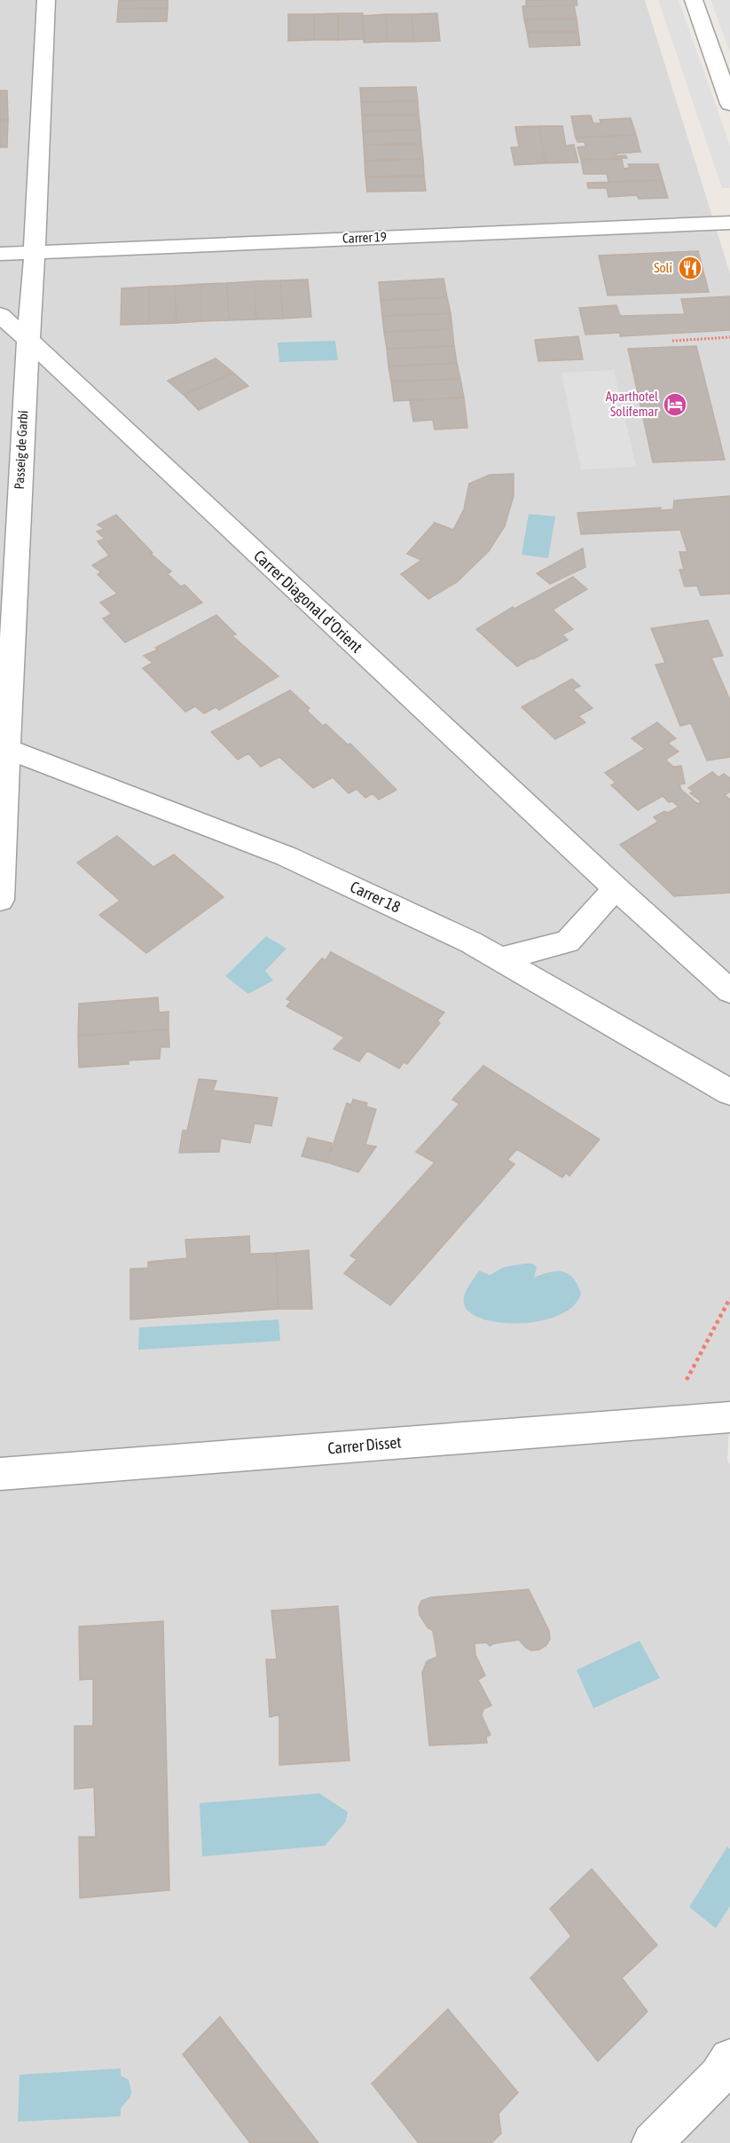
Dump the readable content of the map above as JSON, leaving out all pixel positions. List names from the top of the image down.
{
  "streets": {
    "street": [
      "Carrer 19",
      "Passeig de Garbí",
      "Carrer Diagonal d'Orient",
      "Carrer 18",
      "Carrer Disset"
    ]
  },
  "crossings": [
    ["Carrer 19", "Passeig de Garbí"],
    ["Passeig de Garbí", "Carrer Diagonal d'Orient"],
    ["Passeig de Garbí", "Carrer 18"]
  ],
  "places": {
    "restaurant": ["Soli"],
    "hotel": ["Aparthotel Solifemar"]
  }
}
